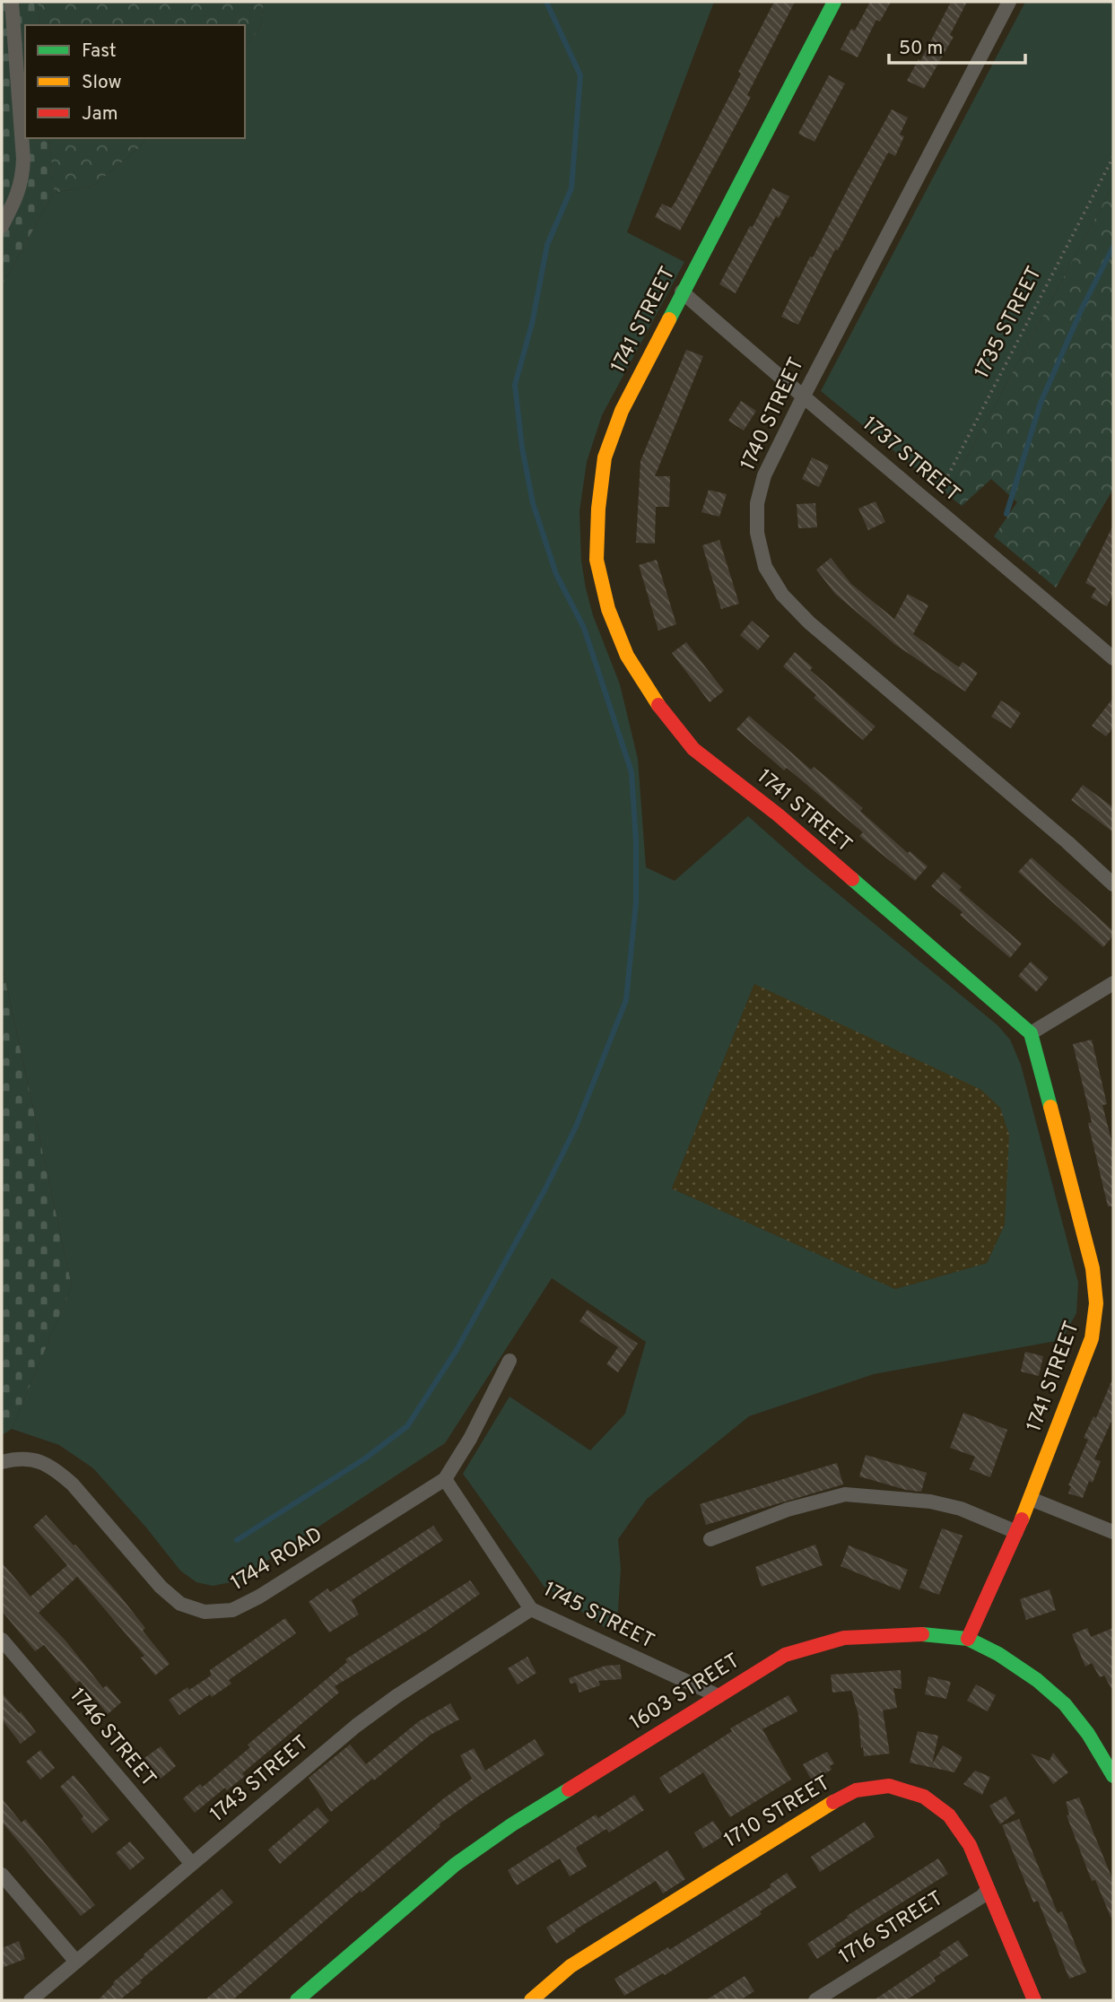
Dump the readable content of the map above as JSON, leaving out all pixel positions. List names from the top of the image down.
{
  "streets": {
    "street": [
      "1741 STREET",
      "1740 STREET",
      "1737 STREET",
      "1744 ROAD",
      "1745 STREET",
      "1603 STREET",
      "1746 STREET",
      "1743 STREET",
      "1710 STREET",
      "1716 STREET"
    ],
    "path": ["1735 STREET"]
  },
  "crossings": [
    ["1741 STREET", "1737 STREET"],
    ["1741 STREET", "1603 STREET"],
    ["1735 STREET", "1737 STREET"],
    ["1740 STREET", "1737 STREET"],
    ["1744 ROAD", "1745 STREET"],
    ["1745 STREET", "1603 STREET"],
    ["1745 STREET", "1743 STREET"],
    ["1746 STREET", "1743 STREET"],
    ["1710 STREET", "1716 STREET"]
  ],
  "legend": ["Fast", "Slow", "Jam"],
  "scale_bar": "50 m"
}
